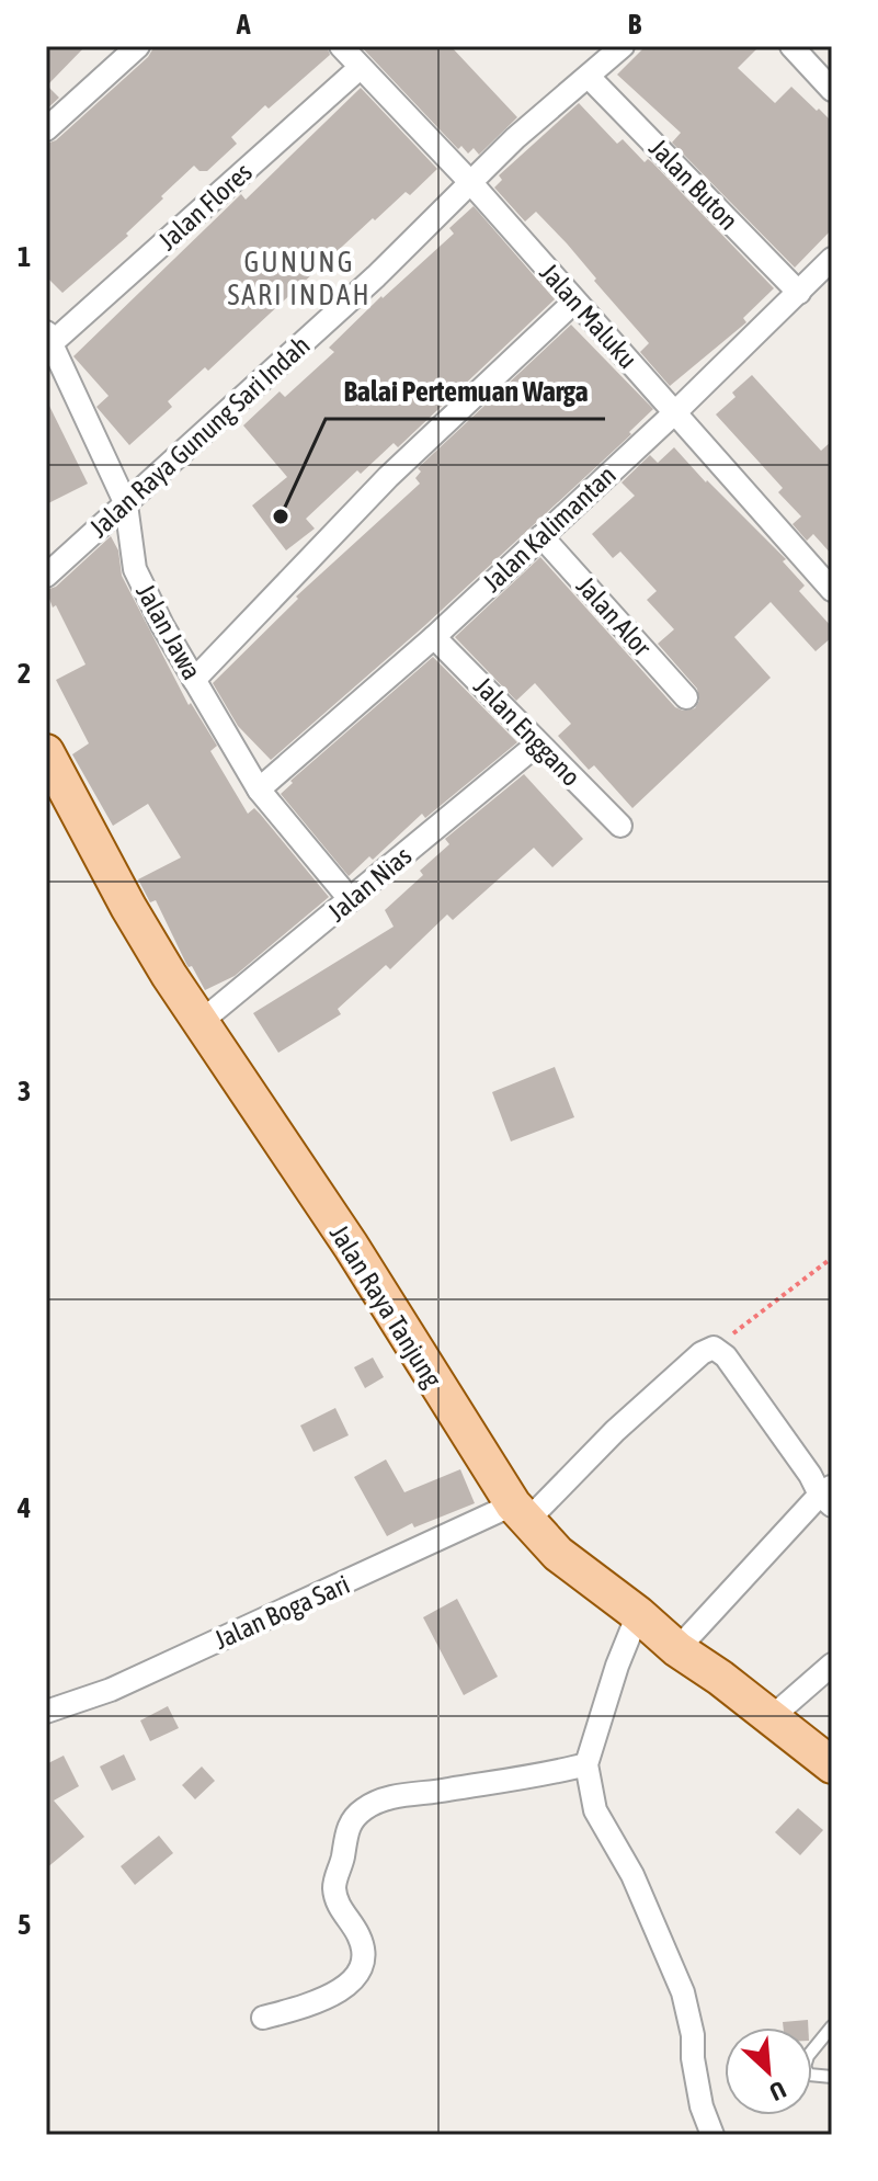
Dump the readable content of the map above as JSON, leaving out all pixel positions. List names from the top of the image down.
{
  "streets": {
    "main road": ["Jalan Raya Tanjung"],
    "street": [
      "Jalan Buton",
      "Jalan Flores",
      "Jalan Maluku",
      "Jalan Raya Gunung Sari Indah",
      "Jalan Kalimantan",
      "Jalan Alor",
      "Jalan Jawa",
      "Jalan Enggano",
      "Jalan Nias",
      "Jalan Boga Sari"
    ]
  },
  "crossings": [
    ["Jalan Buton", "Jalan Raya Gunung Sari Indah"],
    ["Jalan Buton", "Jalan Kalimantan"],
    ["Jalan Flores", "Jalan Maluku"],
    ["Jalan Flores", "Jalan Jawa"],
    ["Jalan Maluku", "Jalan Raya Gunung Sari Indah"],
    ["Jalan Maluku", "Jalan Kalimantan"],
    ["Jalan Raya Gunung Sari Indah", "Jalan Jawa"],
    ["Jalan Kalimantan", "Jalan Alor"],
    ["Jalan Kalimantan", "Jalan Jawa"],
    ["Jalan Kalimantan", "Jalan Enggano"],
    ["Jalan Jawa", "Jalan Nias"],
    ["Jalan Enggano", "Jalan Nias"],
    ["Jalan Nias", "Jalan Raya Tanjung"],
    ["Jalan Raya Tanjung", "Jalan Boga Sari"]
  ],
  "districts": ["GUNUNG SARI INDAH"],
  "places": ["Balai Pertemuan Warga"],
  "north": "bottom right",
  "grid": {
    "columns": ["A", "B"],
    "rows": [
      "1",
      "2",
      "3",
      "4",
      "5"
    ]
  }
}
